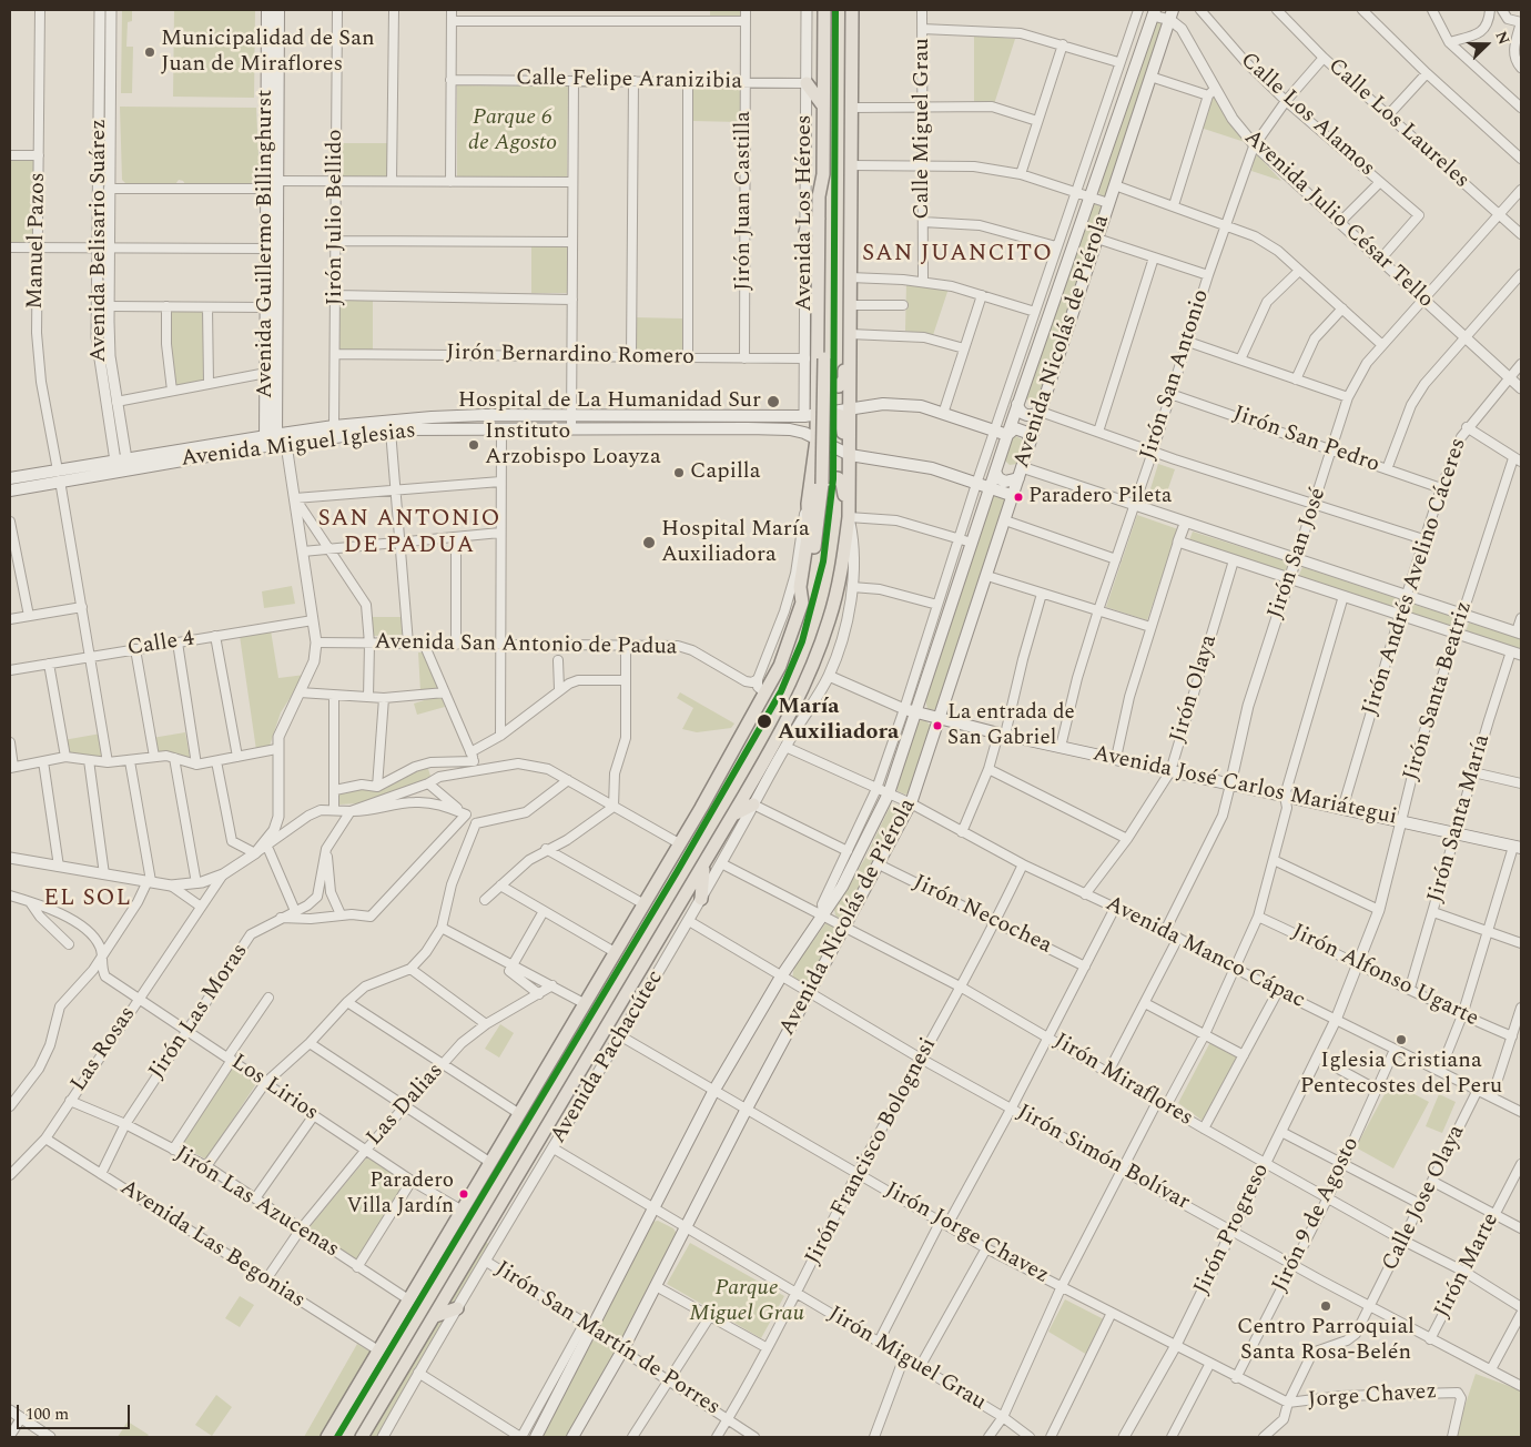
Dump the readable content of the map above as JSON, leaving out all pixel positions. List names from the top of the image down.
{
  "streets": {
    "main road": [
      "Avenida Los Héroes",
      "Avenida Guillermo Billinghurst",
      "Avenida Nicolás de Piérola",
      "Avenida Miguel Iglesias",
      "Avenida José Carlos Mariátegui",
      "Avenida Pachacútec"
    ],
    "street": [
      "Calle Felipe Aranizibia",
      "Calle Los Alamos",
      "Calle Los Laureles",
      "Calle Miguel Grau",
      "Jirón Juan Castilla",
      "Jirón Julio Bellido",
      "Avenida Julio César Tello",
      "Manuel Pazos",
      "Avenida Belisario Suárez",
      "Jirón Bernardino Romero",
      "Jirón San Antonio",
      "Jirón San Pedro",
      "Jirón San José",
      "Jirón Andrés Avelino Cáceres",
      "Calle 4",
      "Avenida San Antonio de Padua",
      "Jirón Olaya",
      "Jirón Santa Beatriz",
      "Jirón Santa María",
      "Jirón Necochea",
      "Avenida Manco Cápac",
      "Jirón Alfonso Ugarte",
      "Jirón Las Moras",
      "Las Rosas",
      "Jirón Miraflores",
      "Los Lirios",
      "Las Dalias",
      "Jirón Francisco Bolognesi",
      "Jirón Simón Bolívar",
      "Calle Jose Olaya",
      "Jirón Las Azucenas",
      "Jirón 9 de Agosto",
      "Jirón Progreso",
      "Jirón Jorge Chavez",
      "Avenida Las Begonias",
      "Jirón Marte",
      "Jirón San Martín de Porres",
      "Jirón Miguel Grau",
      "Jorge Chavez"
    ]
  },
  "crossings": [
    ["Calle Felipe Aranizibia", "Jirón Juan Castilla"],
    ["Calle Felipe Aranizibia", "Avenida Los Héroes"],
    ["Calle Los Alamos", "Avenida Julio César Tello"],
    ["Calle Los Alamos", "Jirón San Antonio"],
    ["Calle Los Laureles", "Jirón San Antonio"],
    ["Calle Los Laureles", "Jirón San José"],
    ["Jirón Juan Castilla", "Jirón Bernardino Romero"],
    ["Avenida Los Héroes", "Jirón Bernardino Romero"],
    ["Avenida Los Héroes", "Avenida Miguel Iglesias"],
    ["Avenida Los Héroes", "Avenida San Antonio de Padua"],
    ["Avenida Los Héroes", "Avenida Pachacútec"],
    ["Jirón Julio Bellido", "Jirón Bernardino Romero"],
    ["Jirón Julio Bellido", "Avenida Miguel Iglesias"],
    ["Avenida Julio César Tello", "Avenida Nicolás de Piérola"],
    ["Avenida Julio César Tello", "Jirón San Antonio"],
    ["Avenida Julio César Tello", "Jirón San José"],
    ["Avenida Julio César Tello", "Jirón Andrés Avelino Cáceres"],
    ["Manuel Pazos", "Avenida Miguel Iglesias"],
    ["Manuel Pazos", "Calle 4"],
    ["Avenida Belisario Suárez", "Avenida Miguel Iglesias"],
    ["Avenida Guillermo Billinghurst", "Avenida Miguel Iglesias"],
    ["Avenida Nicolás de Piérola", "Avenida Miguel Iglesias"],
    ["Avenida Nicolás de Piérola", "Avenida José Carlos Mariátegui"],
    ["Avenida Nicolás de Piérola", "Jirón Necochea"],
    ["Avenida Nicolás de Piérola", "Avenida Manco Cápac"],
    ["Avenida Nicolás de Piérola", "Jirón Miraflores"],
    ["Avenida Nicolás de Piérola", "Jirón Simón Bolívar"],
    ["Avenida Nicolás de Piérola", "Jirón Jorge Chavez"],
    ["Avenida Nicolás de Piérola", "Jirón San Martín de Porres"],
    ["Avenida Nicolás de Piérola", "Jirón Miguel Grau"],
    ["Jirón San Antonio", "Jirón San Pedro"],
    ["Jirón San Antonio", "Avenida José Carlos Mariátegui"],
    ["Jirón San Pedro", "Jirón San José"],
    ["Jirón San Pedro", "Jirón Andrés Avelino Cáceres"],
    ["Jirón San José", "Avenida José Carlos Mariátegui"],
    ["Jirón San José", "Avenida Manco Cápac"],
    ["Jirón Andrés Avelino Cáceres", "Avenida José Carlos Mariátegui"],
    ["Jirón Olaya", "Avenida José Carlos Mariátegui"],
    ["Jirón Olaya", "Avenida Manco Cápac"],
    ["Jirón Santa Beatriz", "Avenida José Carlos Mariátegui"],
    ["Jirón Santa Beatriz", "Avenida Manco Cápac"],
    ["Jirón Santa Beatriz", "Jirón Alfonso Ugarte"],
    ["Jirón Santa Beatriz", "Jirón Progreso"],
    ["Avenida José Carlos Mariátegui", "Jirón Santa María"],
    ["Jirón Santa María", "Jirón Alfonso Ugarte"],
    ["Jirón Necochea", "Jirón Francisco Bolognesi"],
    ["Avenida Manco Cápac", "Avenida Pachacútec"],
    ["Avenida Manco Cápac", "Jirón Francisco Bolognesi"],
    ["Avenida Manco Cápac", "Calle Jose Olaya"],
    ["Avenida Manco Cápac", "Jirón 9 de Agosto"],
    ["Avenida Manco Cápac", "Jirón Progreso"],
    ["Jirón Las Moras", "Los Lirios"],
    ["Jirón Las Moras", "Jirón Las Azucenas"],
    ["Jirón Las Moras", "Avenida Las Begonias"],
    ["Las Rosas", "Los Lirios"],
    ["Las Rosas", "Jirón Las Azucenas"],
    ["Las Rosas", "Avenida Las Begonias"],
    ["Avenida Pachacútec", "Jirón Miraflores"],
    ["Avenida Pachacútec", "Jirón Simón Bolívar"],
    ["Avenida Pachacútec", "Jirón Jorge Chavez"],
    ["Avenida Pachacútec", "Jirón San Martín de Porres"],
    ["Avenida Pachacútec", "Jirón Miguel Grau"],
    ["Jirón Miraflores", "Jirón Francisco Bolognesi"],
    ["Jirón Miraflores", "Calle Jose Olaya"],
    ["Jirón Miraflores", "Jirón 9 de Agosto"],
    ["Jirón Miraflores", "Jirón Progreso"],
    ["Jirón Miraflores", "Jirón Marte"],
    ["Los Lirios", "Las Dalias"],
    ["Las Dalias", "Jirón Las Azucenas"],
    ["Las Dalias", "Avenida Las Begonias"],
    ["Jirón Francisco Bolognesi", "Jirón Simón Bolívar"],
    ["Jirón Francisco Bolognesi", "Jirón Jorge Chavez"],
    ["Jirón Francisco Bolognesi", "Jirón San Martín de Porres"],
    ["Jirón Francisco Bolognesi", "Jirón Miguel Grau"],
    ["Jirón Simón Bolívar", "Calle Jose Olaya"],
    ["Jirón Simón Bolívar", "Jirón 9 de Agosto"],
    ["Jirón Simón Bolívar", "Jirón Progreso"],
    ["Jirón Simón Bolívar", "Jirón Marte"],
    ["Calle Jose Olaya", "Jirón Jorge Chavez"],
    ["Calle Jose Olaya", "Jorge Chavez"],
    ["Jirón 9 de Agosto", "Jirón Jorge Chavez"],
    ["Jirón Progreso", "Jirón Jorge Chavez"],
    ["Jirón Jorge Chavez", "Jorge Chavez"]
  ],
  "districts": ["SAN JUANCITO", "SAN ANTONIO DE PADUA", "EL SOL"],
  "parks": ["Parque 6 de Agosto", "Parque Miguel Grau"],
  "places": [
    "Municipalidad de San Juan de Miraflores",
    "Hospital de La Humanidad Sur",
    "Instituto Arzobispo Loayza",
    "Capilla",
    "Paradero Pileta",
    "Hospital María Auxiliadora",
    "María Auxiliadora",
    "La entrada de San Gabriel",
    "Iglesia Cristiana Pentecostes del Peru",
    "Paradero Villa Jardín",
    "Centro Parroquial Santa Rosa-Belén"
  ],
  "scale_bar": "100 m",
  "north": "right"
}
